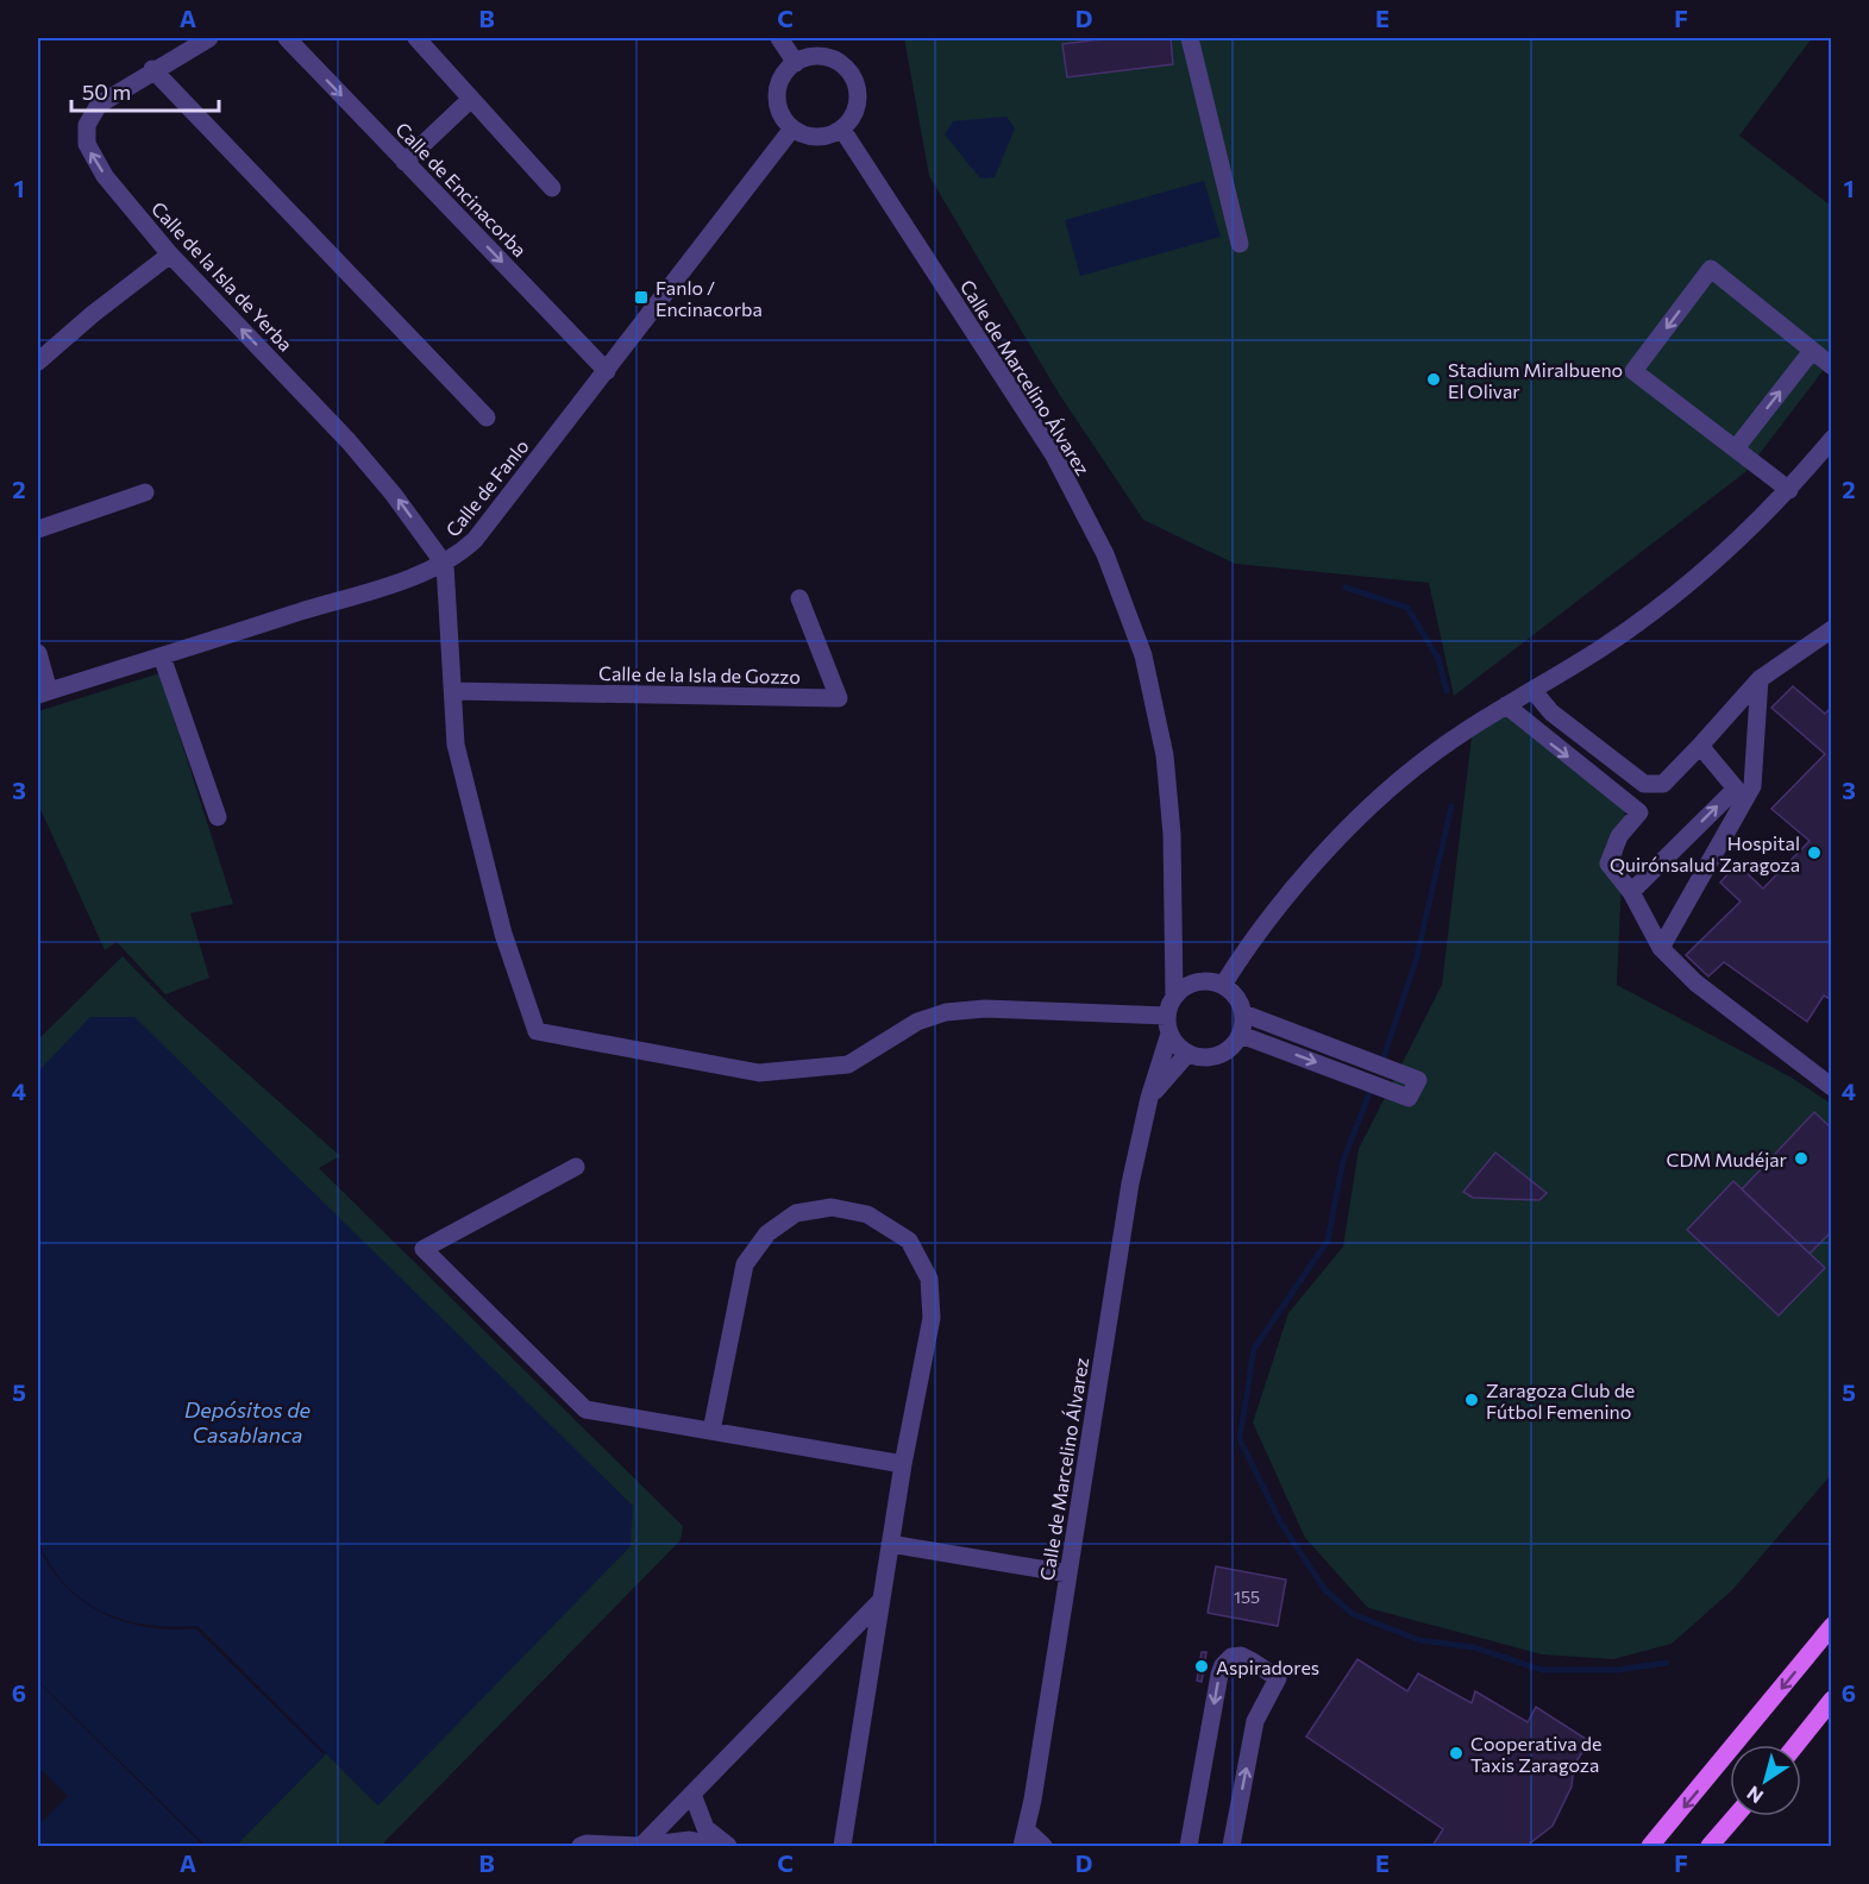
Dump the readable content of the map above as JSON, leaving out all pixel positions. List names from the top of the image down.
{
  "streets": {
    "street": [
      "Calle de Encinacorba",
      "Calle de la Isla de Yerba",
      "Calle de Marcelino Álvarez",
      "Calle de Fanlo",
      "Calle de la Isla de Gozzo"
    ]
  },
  "crossings": [
    ["Calle de Encinacorba", "Calle de Fanlo"],
    ["Calle de la Isla de Yerba", "Calle de Fanlo"],
    ["Calle de Marcelino Álvarez", "Calle de Fanlo"]
  ],
  "water": ["Depósitos de Casablanca"],
  "places": {
    "transit": ["Fanlo / Encinacorba"],
    "other": [
      "Stadium Miralbueno El Olivar",
      "Hospital Quirónsalud Zaragoza",
      "CDM Mudéjar",
      "Zaragoza Club de Fútbol Femenino",
      "Aspiradores",
      "Cooperativa de Taxis Zaragoza"
    ]
  },
  "house_numbers": ["155"],
  "scale_bar": "50 m",
  "north": "bottom left",
  "grid": {
    "columns": [
      "A",
      "B",
      "C",
      "D",
      "E",
      "F"
    ],
    "rows": [
      "1",
      "2",
      "3",
      "4",
      "5",
      "6"
    ]
  }
}
